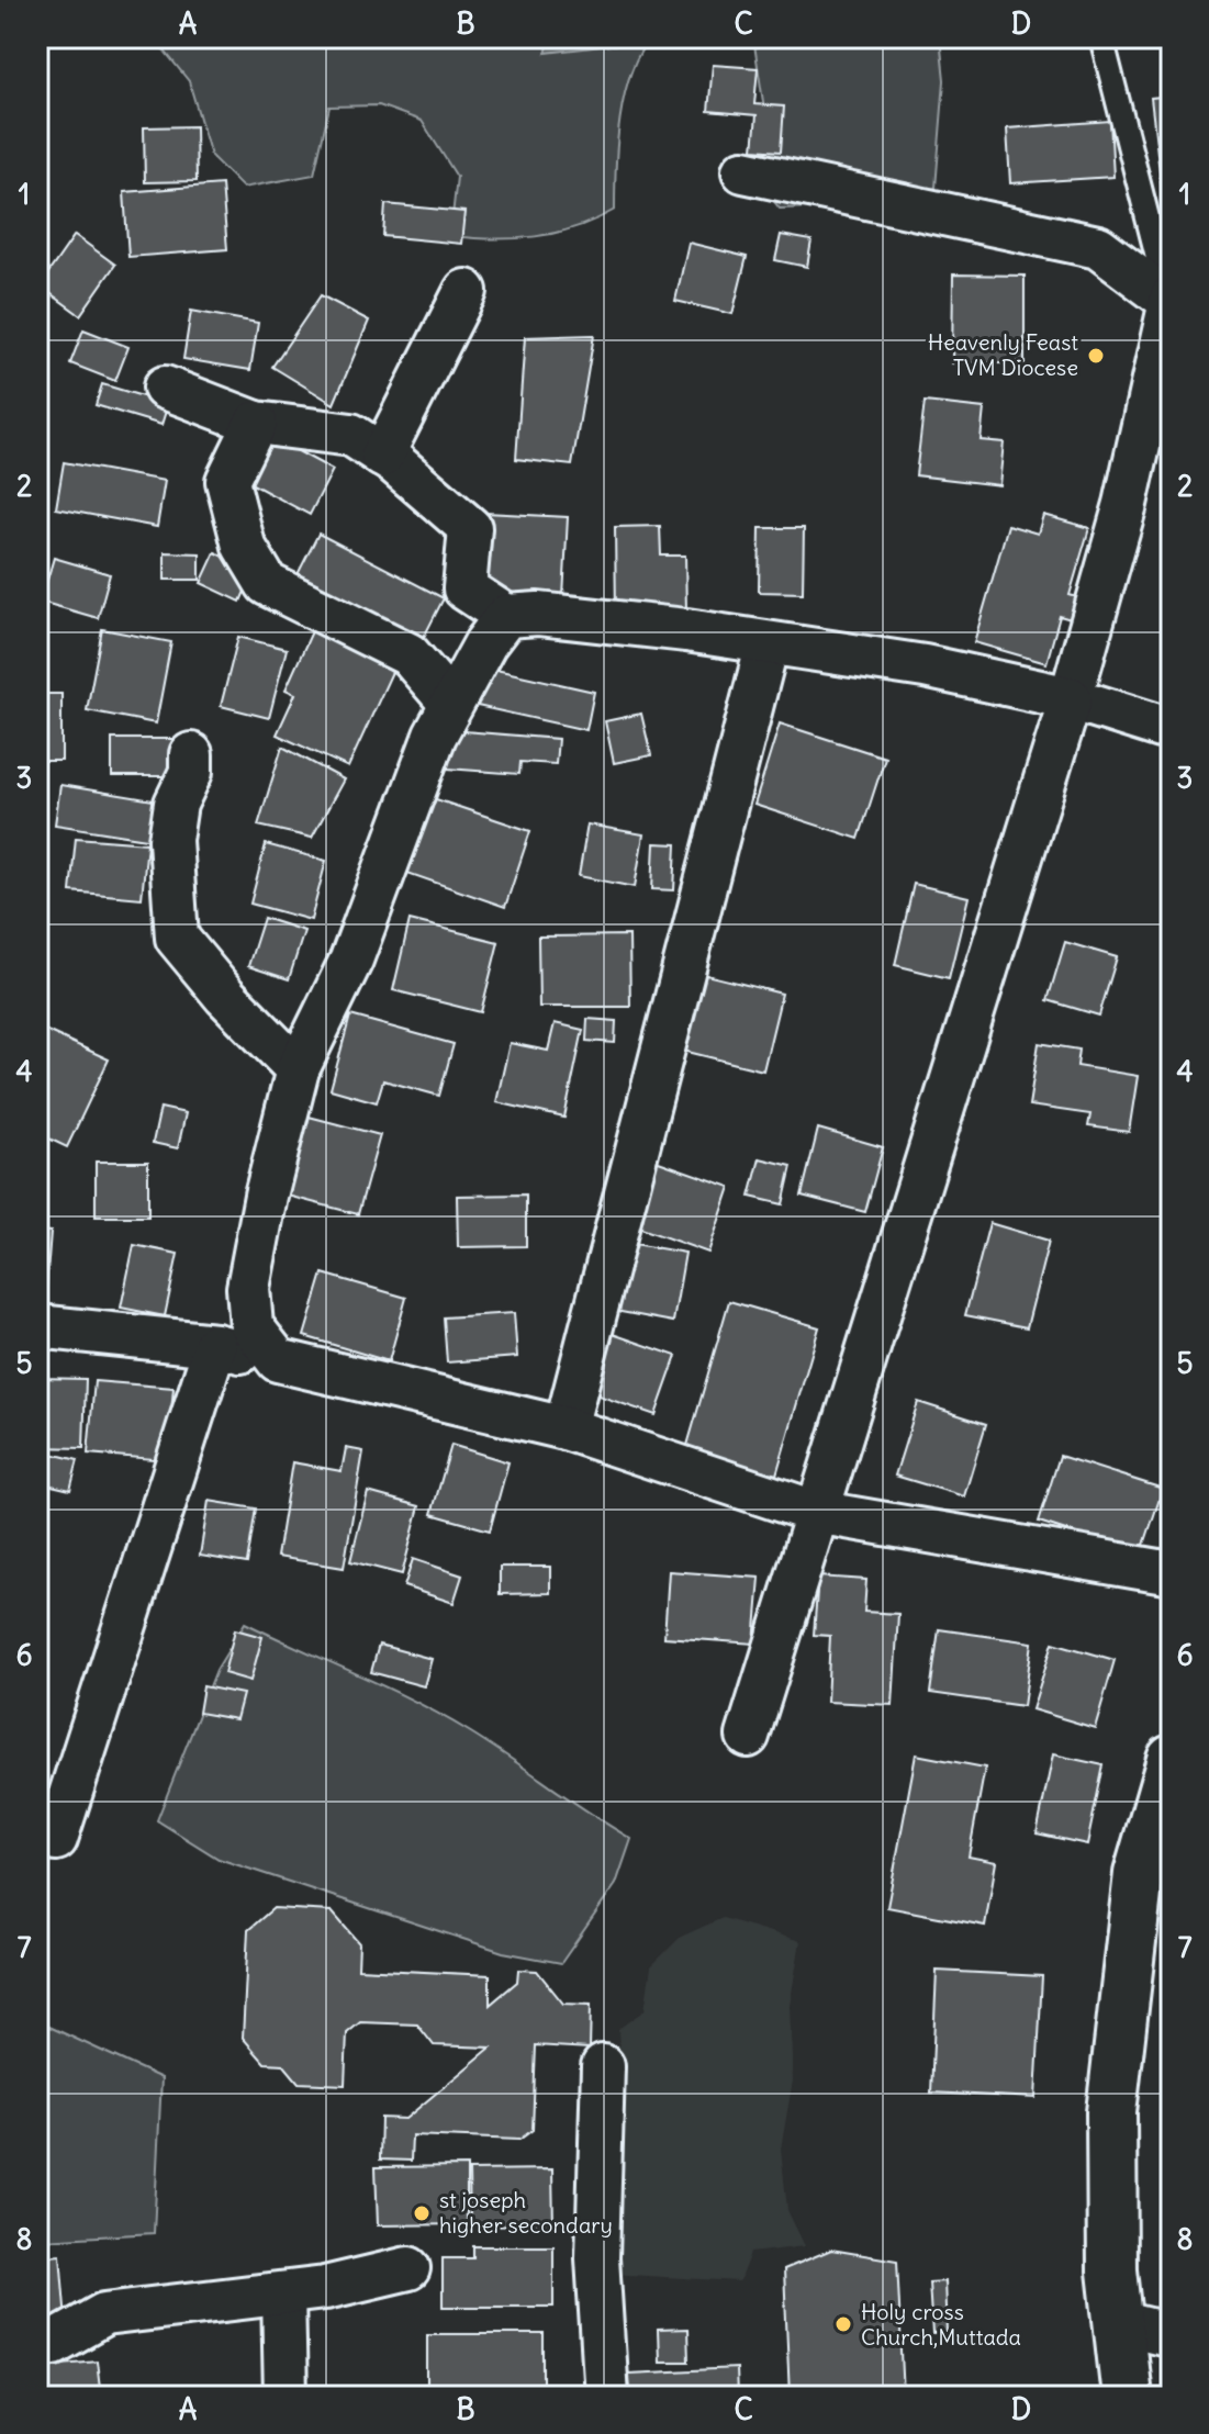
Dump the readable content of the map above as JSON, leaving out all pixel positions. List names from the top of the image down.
{
  "places": ["Heavenly Feast TVM Diocese", "st joseph higher secondary", "Holy cross Church,Muttada"],
  "grid": {
    "columns": [
      "A",
      "B",
      "C",
      "D"
    ],
    "rows": [
      "1",
      "2",
      "3",
      "4",
      "5",
      "6",
      "7",
      "8"
    ]
  }
}
